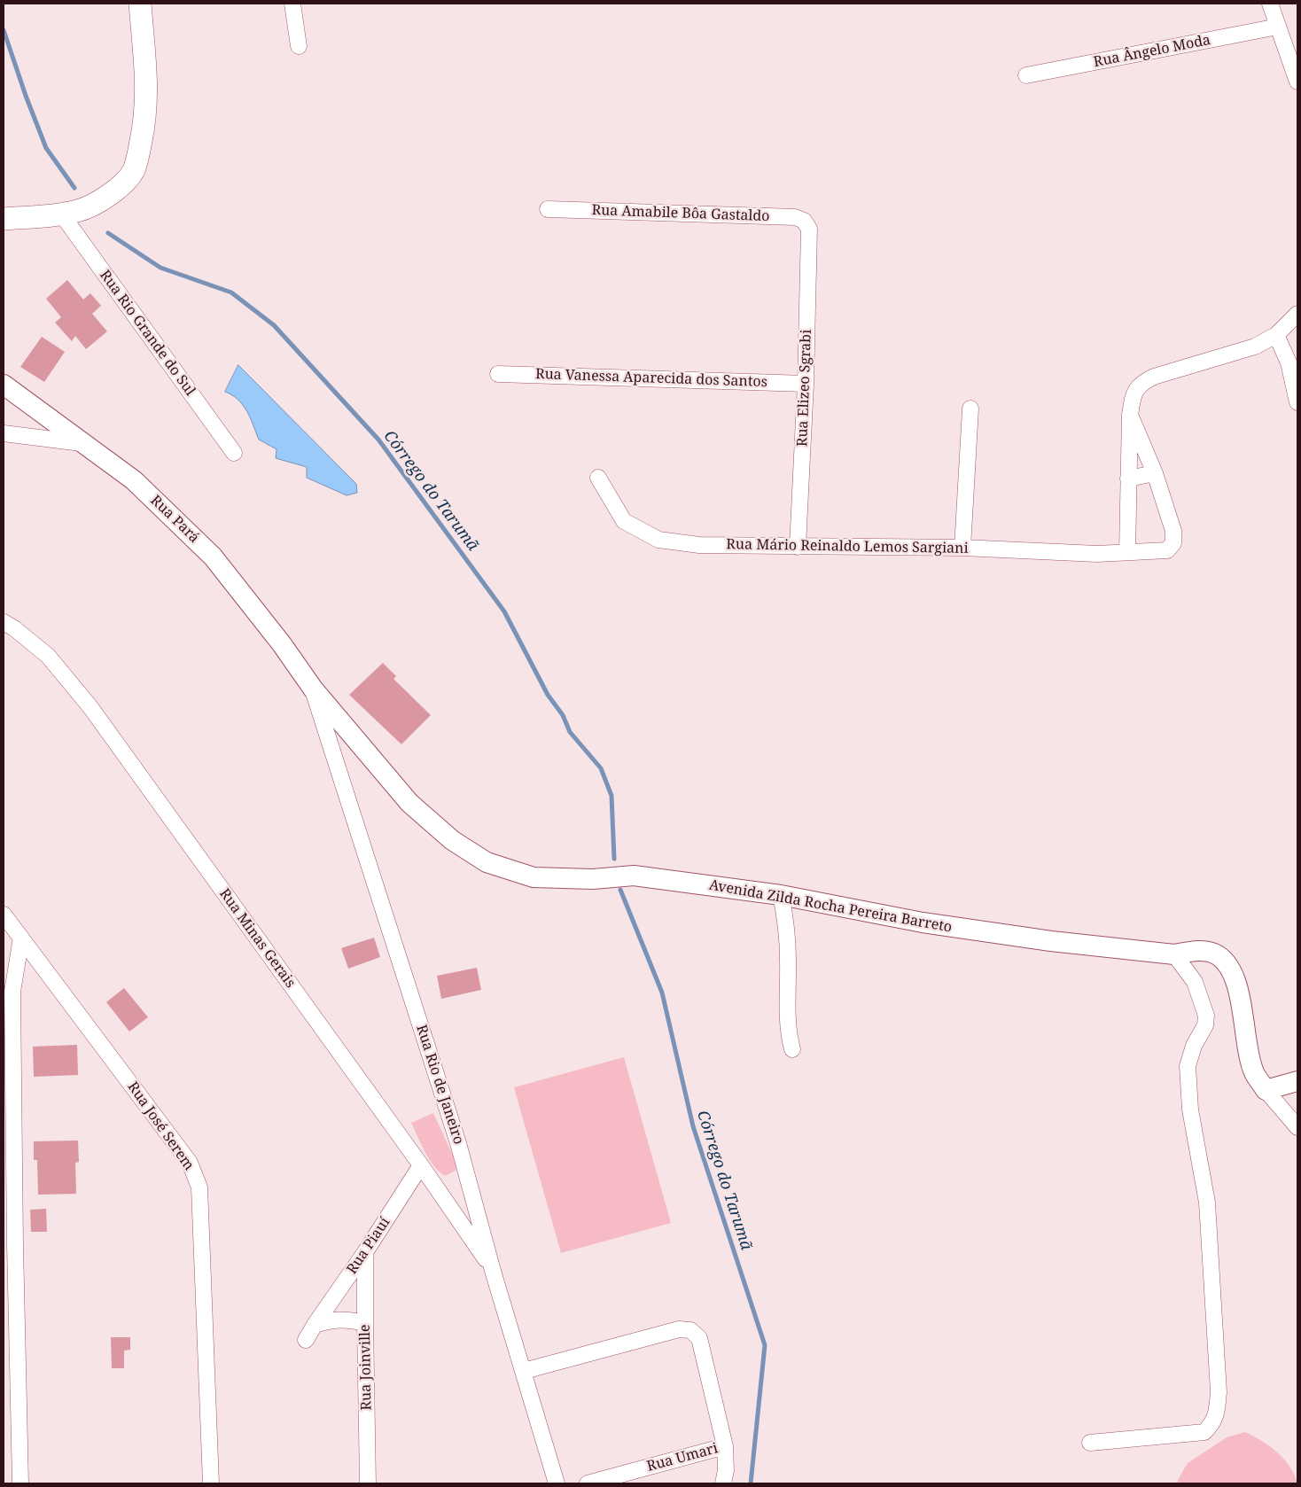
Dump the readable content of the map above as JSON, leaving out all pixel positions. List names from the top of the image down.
{
  "streets": {
    "street": [
      "Rua Ângelo Moda",
      "Rua Amabile Bôa Gastaldo",
      "Rua Rio Grande do Sul",
      "Rua Vanessa Aparecida dos Santos",
      "Rua Elizeo Sgrabi",
      "Rua Pará",
      "Rua Mário Reinaldo Lemos Sargiani",
      "Avenida Zilda Rocha Pereira Barreto",
      "Rua Minas Gerais",
      "Rua Rio de Janeiro",
      "Rua José Serem",
      "Rua Piauí",
      "Rua Joinville",
      "Rua Umari"
    ]
  },
  "crossings": [
    ["Rua Amabile Bôa Gastaldo", "Rua Elizeo Sgrabi"],
    ["Rua Vanessa Aparecida dos Santos", "Rua Elizeo Sgrabi"],
    ["Rua Elizeo Sgrabi", "Rua Mário Reinaldo Lemos Sargiani"],
    ["Rua Pará", "Avenida Zilda Rocha Pereira Barreto"],
    ["Rua Pará", "Rua Rio de Janeiro"],
    ["Avenida Zilda Rocha Pereira Barreto", "Rua Rio de Janeiro"],
    ["Rua Minas Gerais", "Rua Rio de Janeiro"],
    ["Rua Minas Gerais", "Rua Piauí"],
    ["Rua Piauí", "Rua Joinville"]
  ],
  "water": ["Córrego do Tarumã"]
}
